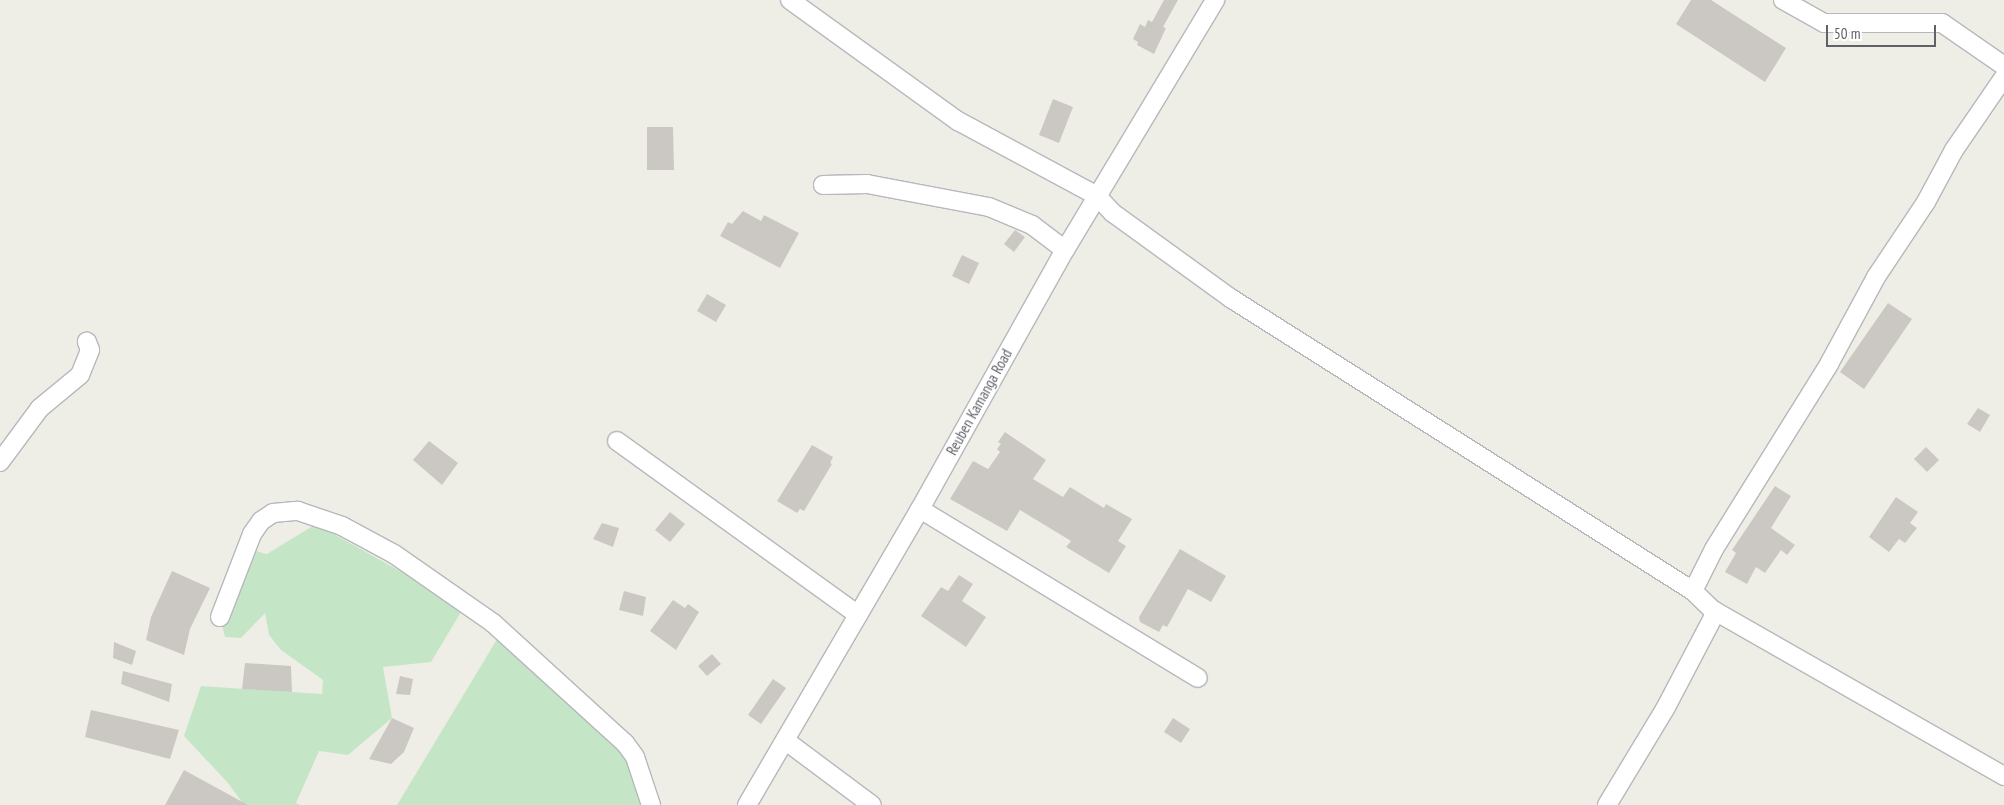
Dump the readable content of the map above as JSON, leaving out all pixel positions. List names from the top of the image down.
{
  "streets": {
    "street": ["Reuben Kamanga Road"]
  },
  "scale_bar": "50 m"
}
